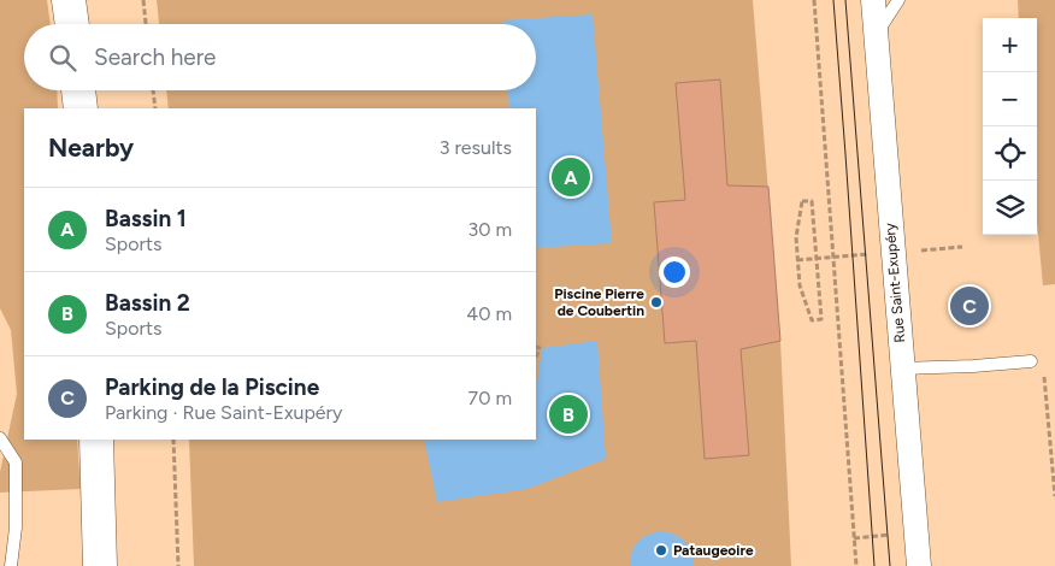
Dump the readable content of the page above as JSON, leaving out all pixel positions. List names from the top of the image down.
{
  "streets": {
    "street": ["Rue Saint-Exupéry"]
  },
  "places": ["Piscine Pierre de Coubertin", "Pataugeoire"],
  "page": {
    "map_buttons": ["+", "−"],
    "search": "Search here",
    "heading": ["Nearby", "3 results"],
    "pins": ["A", "C", "B"],
    "list": [
      {
        "mark": "A",
        "name": "Bassin 1",
        "note": "Sports",
        "value": "30 m"
      },
      {
        "mark": "B",
        "name": "Bassin 2",
        "note": "Sports",
        "value": "40 m"
      },
      {
        "mark": "C",
        "name": "Parking de la Piscine",
        "note": "Parking · Rue Saint-Exupéry",
        "value": "70 m"
      }
    ]
  }
}
